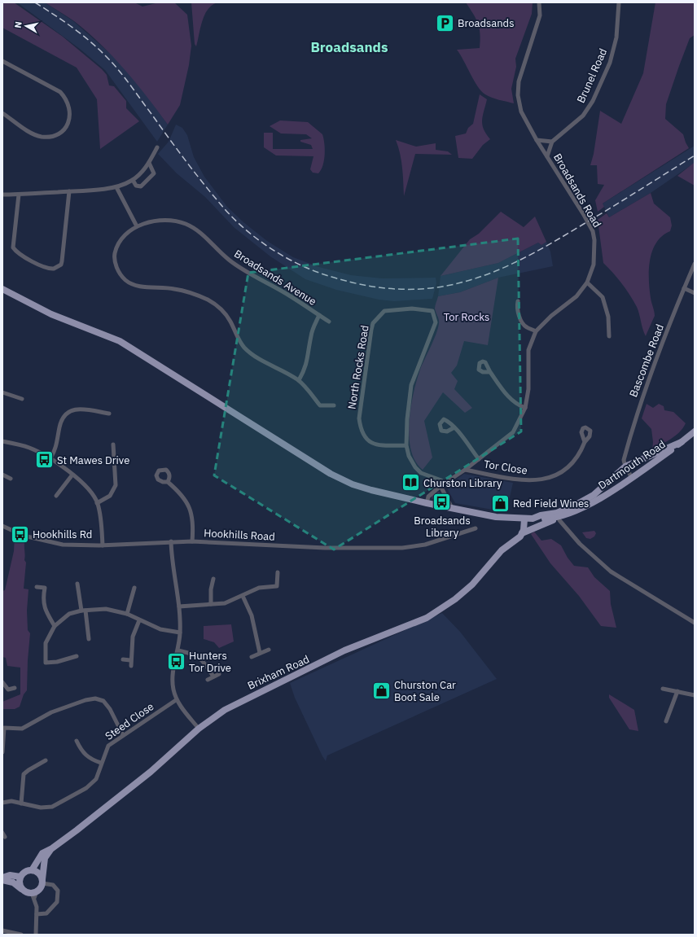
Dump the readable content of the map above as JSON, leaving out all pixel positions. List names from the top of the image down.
{
  "streets": {
    "main road": ["Dartmouth Road", "Brixham Road"],
    "street": [
      "Brunel Road",
      "Broadsands Road",
      "Broadsands Avenue",
      "Bascombe Road",
      "North Rocks Road",
      "Tor Close",
      "Hookhills Road",
      "Steed Close"
    ]
  },
  "crossings": [
    ["Broadsands Road", "North Rocks Road"],
    ["Broadsands Road", "Tor Close"],
    ["Bascombe Road", "Dartmouth Road"],
    ["Dartmouth Road", "Brixham Road"]
  ],
  "districts": ["Broadsands"],
  "parks": ["Tor Rocks"],
  "places": {
    "parking": ["Broadsands"],
    "bus stop": [
      "St Mawes Drive",
      "Broadsands Library",
      "Hookhills Rd",
      "Hunters Tor Drive"
    ],
    "library": ["Churston Library"],
    "shop": ["Red Field Wines", "Churston Car Boot Sale"]
  },
  "north": "left"
}
